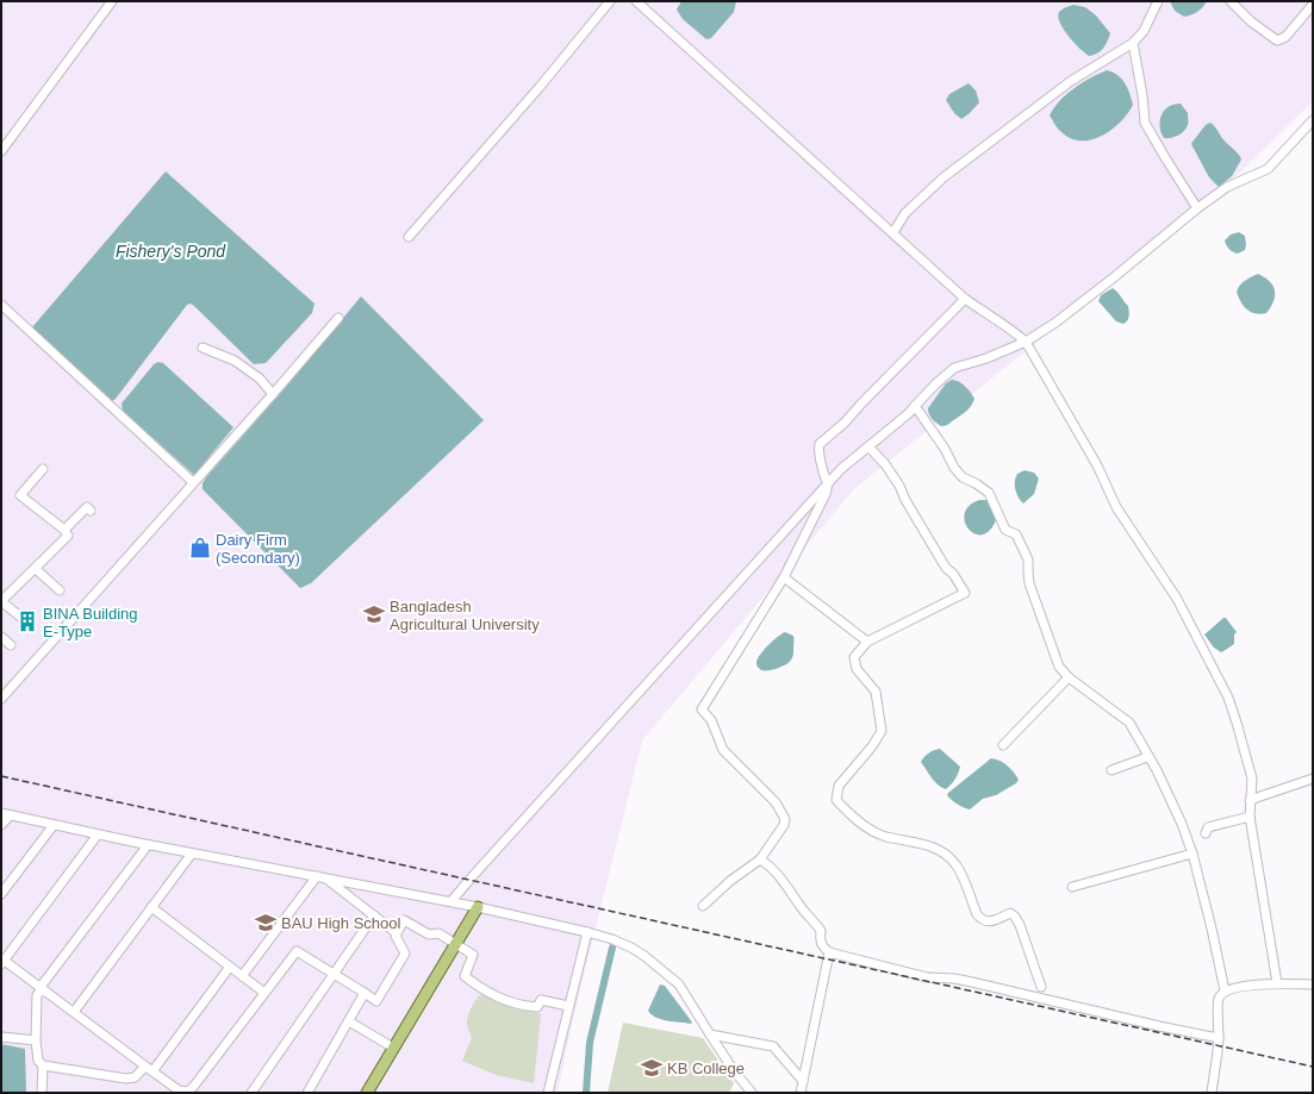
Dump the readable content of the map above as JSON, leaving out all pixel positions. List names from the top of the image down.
{
  "water": ["Fishery's Pond"],
  "places": {
    "shop": ["Dairy Firm (Secondary)"],
    "school or university": ["Bangladesh Agricultural University", "BAU High School", "KB College"],
    "building": ["BINA Building E-Type"]
  }
}
